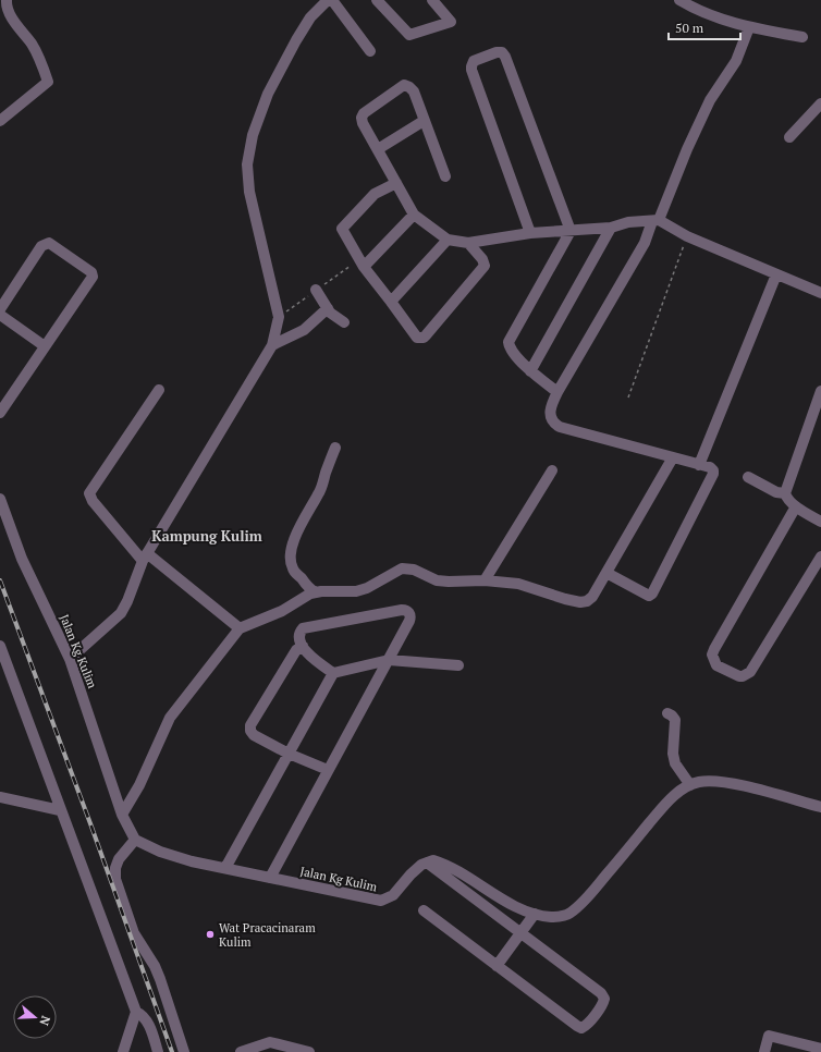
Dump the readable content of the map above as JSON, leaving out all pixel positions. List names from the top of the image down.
{
  "streets": {
    "street": ["Jalan Kg Kulim"]
  },
  "districts": ["Kampung Kulim"],
  "places": ["Wat Pracacinaram Kulim"],
  "scale_bar": "50 m",
  "north": "right"
}
